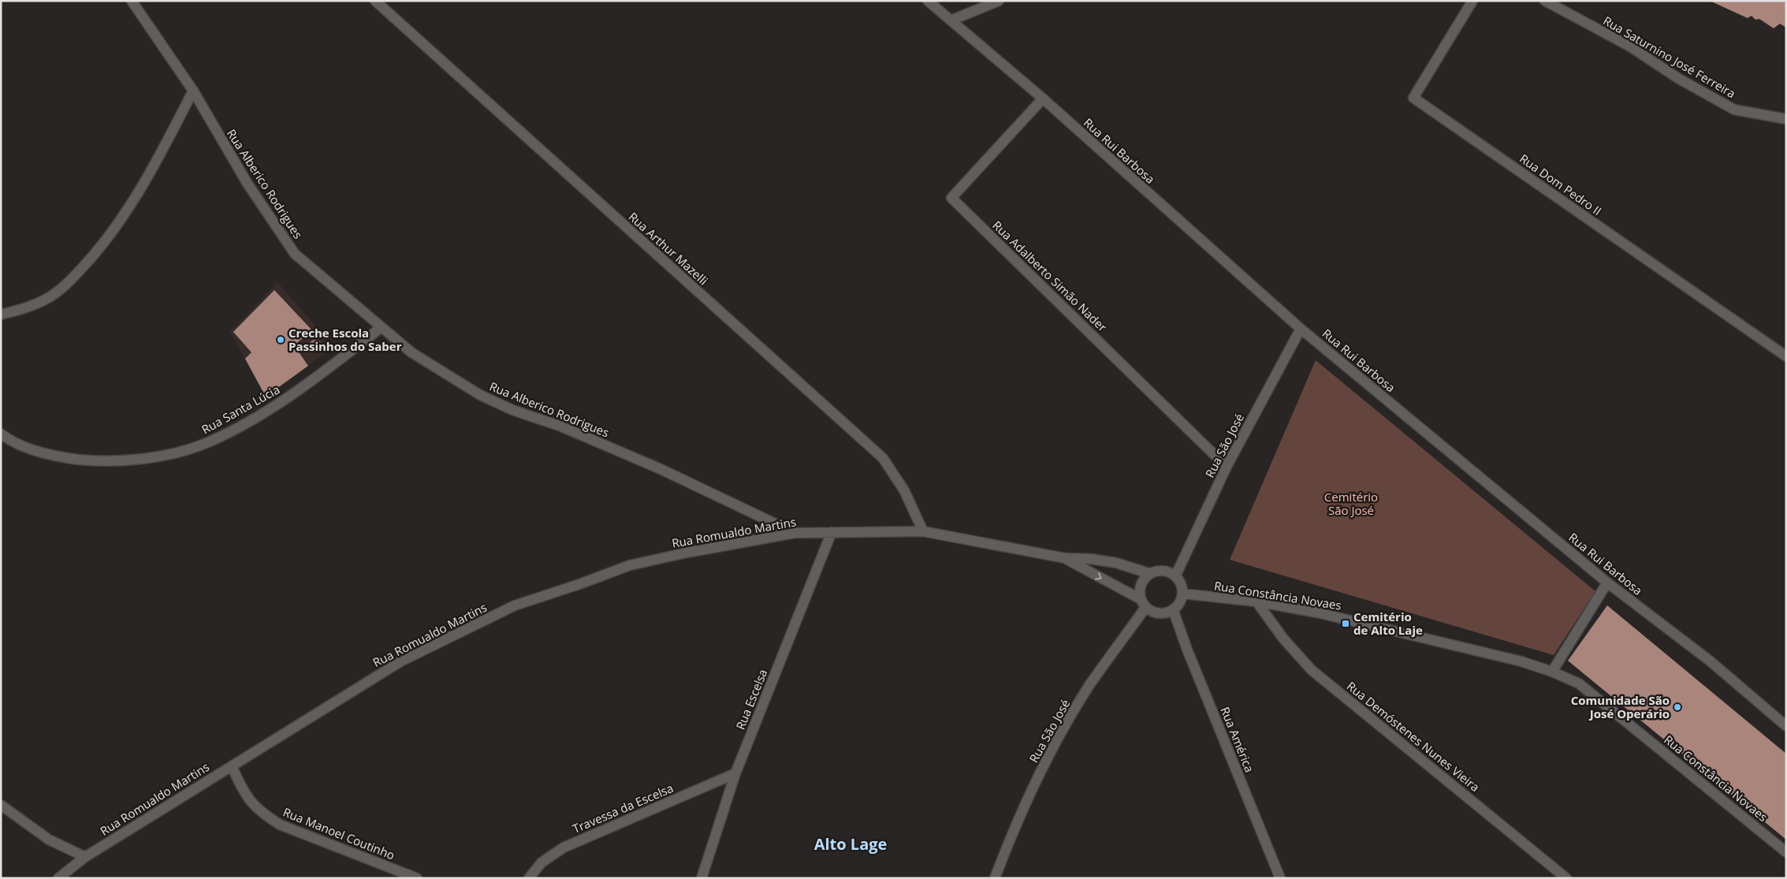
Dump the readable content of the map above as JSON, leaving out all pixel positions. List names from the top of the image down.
{
  "streets": {
    "street": [
      "Rua Saturnino José Ferreira",
      "Rua Rui Barbosa",
      "Rua Alberico Rodrigues",
      "Rua Dom Pedro II",
      "Rua Arthur Mazelli",
      "Rua Adalberto Simão Nader",
      "Rua Santa Lúcia",
      "Rua São José",
      "Rua Romualdo Martins",
      "Rua Constância Novaes",
      "Rua Escelsa",
      "Rua Demóstenes Nunes Vieira",
      "Rua América",
      "Travessa da Escelsa",
      "Rua Manoel Coutinho"
    ]
  },
  "crossings": [
    ["Rua Rui Barbosa", "Rua Adalberto Simão Nader"],
    ["Rua Rui Barbosa", "Rua São José"],
    ["Rua Alberico Rodrigues", "Rua Santa Lúcia"],
    ["Rua Alberico Rodrigues", "Rua Romualdo Martins"],
    ["Rua Arthur Mazelli", "Rua Romualdo Martins"],
    ["Rua Adalberto Simão Nader", "Rua São José"],
    ["Rua São José", "Rua Constância Novaes"],
    ["Rua São José", "Rua América"],
    ["Rua Romualdo Martins", "Rua Escelsa"],
    ["Rua Romualdo Martins", "Rua Manoel Coutinho"],
    ["Rua Constância Novaes", "Rua Demóstenes Nunes Vieira"],
    ["Rua Constância Novaes", "Rua América"],
    ["Rua Escelsa", "Travessa da Escelsa"]
  ],
  "districts": ["Alto Lage"],
  "parks": ["Cemitério São José"],
  "places": {
    "other": ["Creche Escola Passinhos do Saber", "Comunidade São José Operário"],
    "transit": ["Cemitério de Alto Laje"]
  }
}
